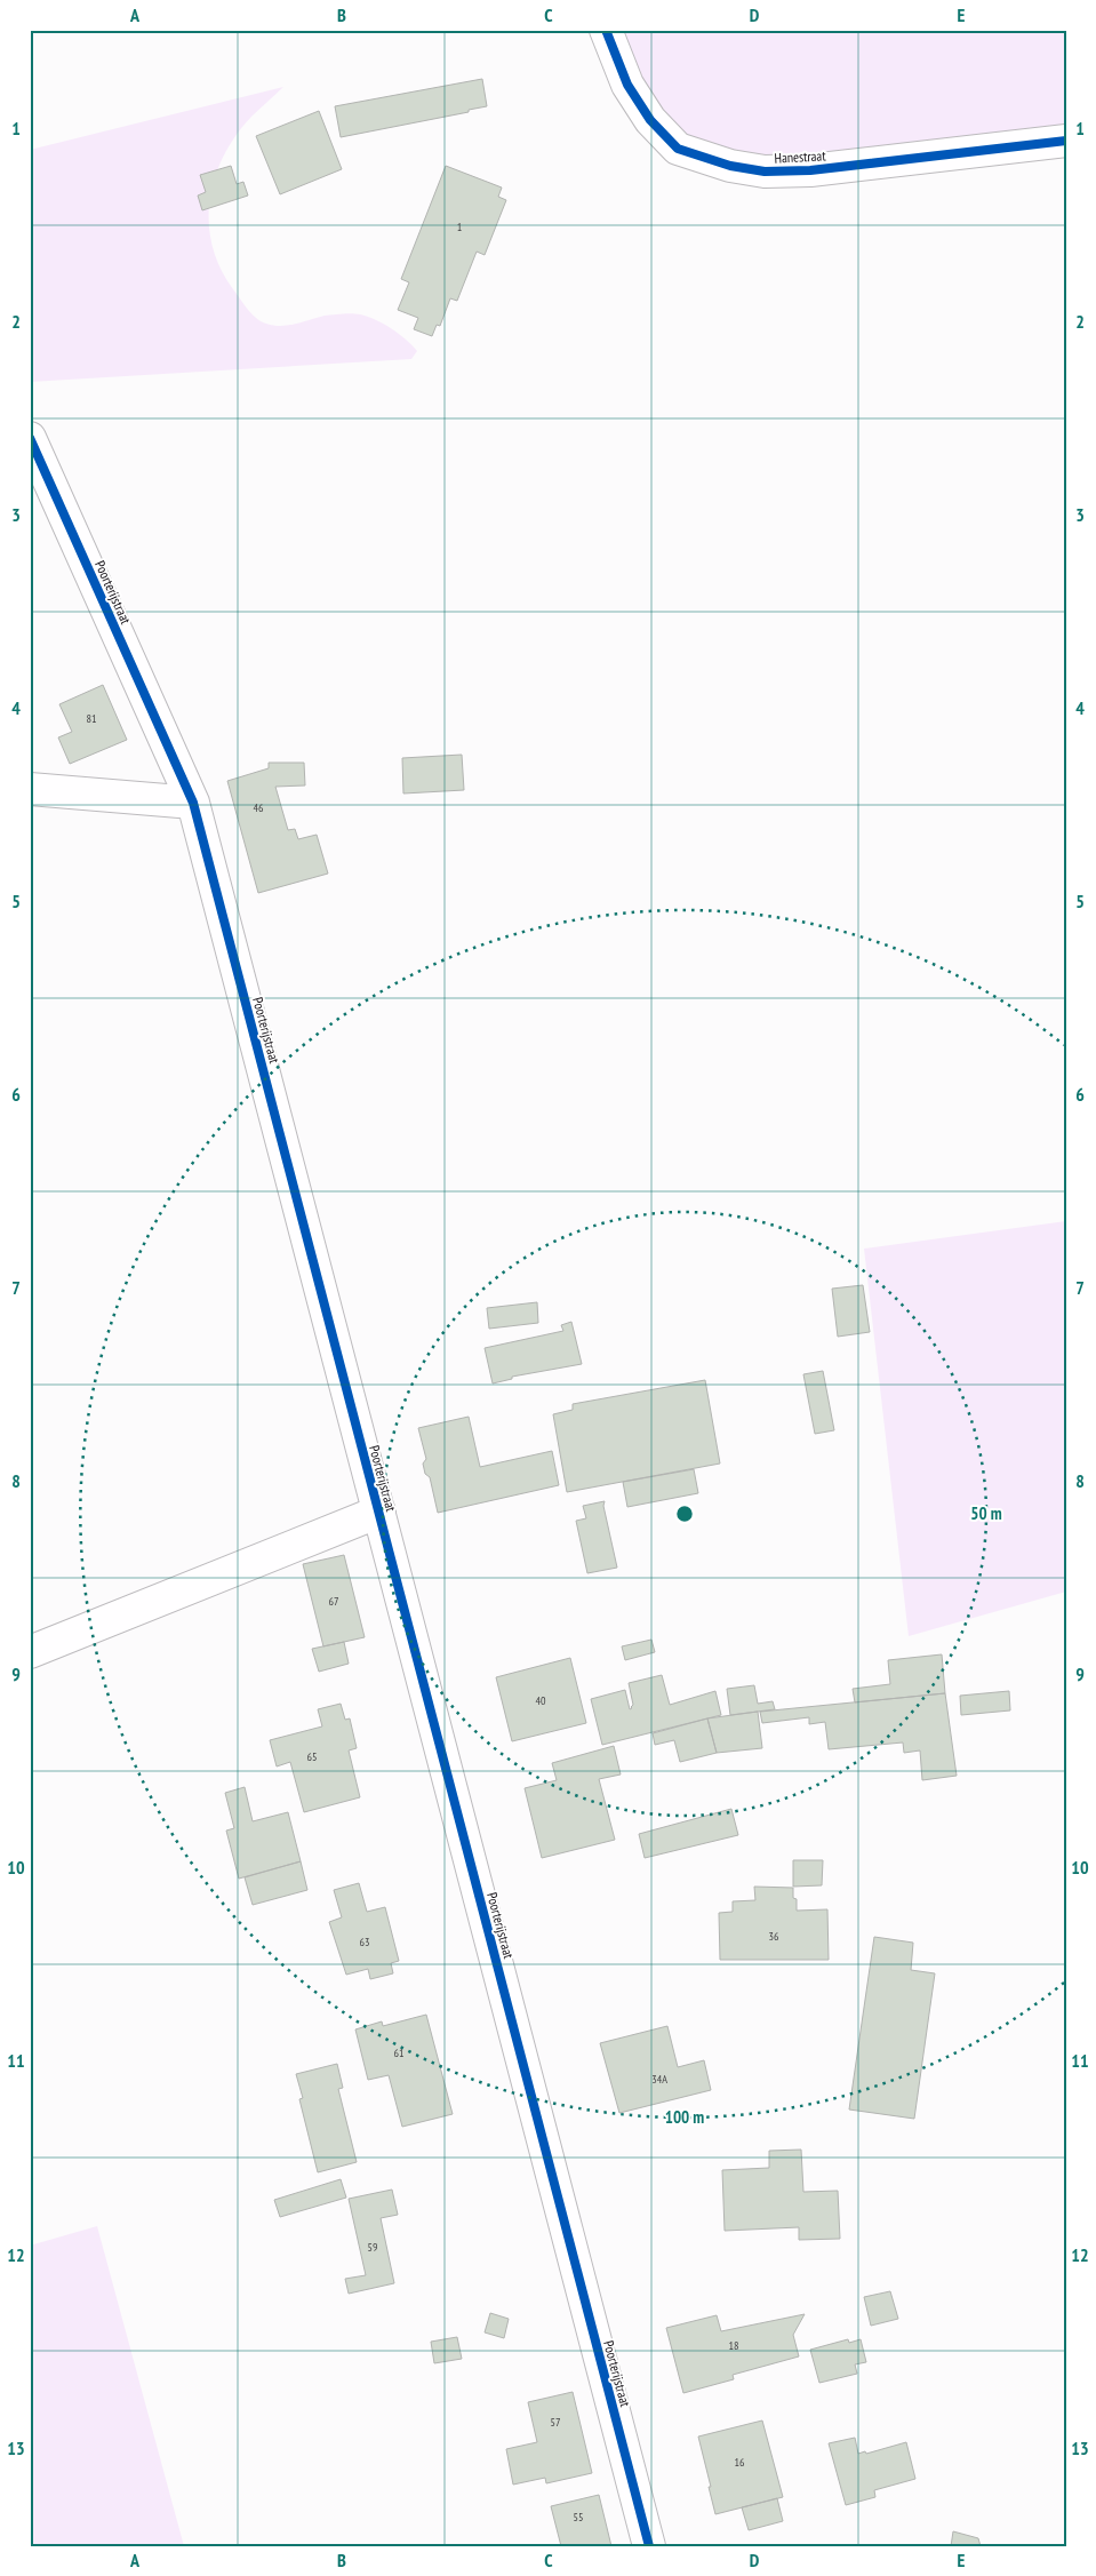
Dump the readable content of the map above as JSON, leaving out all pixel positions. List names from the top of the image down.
{
  "streets": {
    "street": ["Hanestraat", "Poorterijstraat"]
  },
  "house_numbers": [
    "1",
    "81",
    "46",
    "67",
    "40",
    "65",
    "36",
    "63",
    "61",
    "34A",
    "59",
    "18",
    "57",
    "16",
    "55"
  ],
  "grid": {
    "columns": [
      "A",
      "B",
      "C",
      "D",
      "E"
    ],
    "rows": [
      "1",
      "2",
      "3",
      "4",
      "5",
      "6",
      "7",
      "8",
      "9",
      "10",
      "11",
      "12",
      "13"
    ]
  },
  "rings": ["50 m", "100 m"]
}
